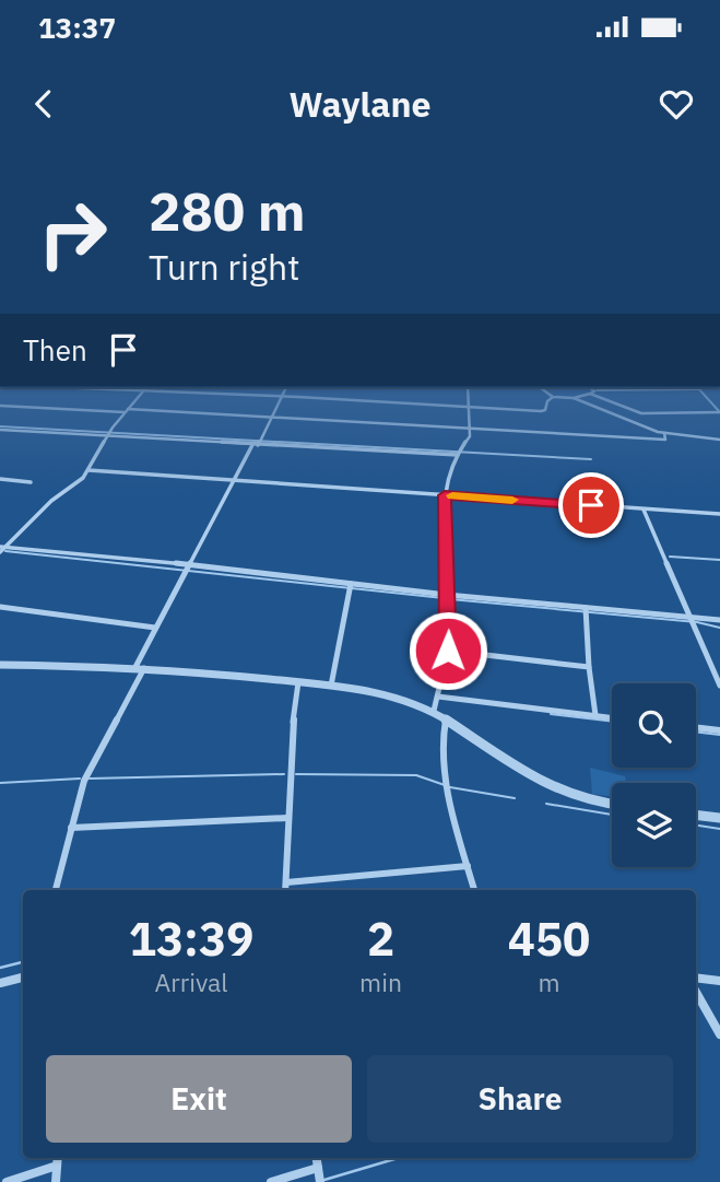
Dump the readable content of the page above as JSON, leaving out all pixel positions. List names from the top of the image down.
{
  "page": {
    "status": "13:37",
    "header": "Waylane",
    "turn": ["280 m", "Turn right"],
    "then": "Then",
    "eta": [
      "13:39",
      "Arrival",
      "2",
      "min",
      "450",
      "m"
    ],
    "buttons": ["Exit", "Share"]
  }
}
